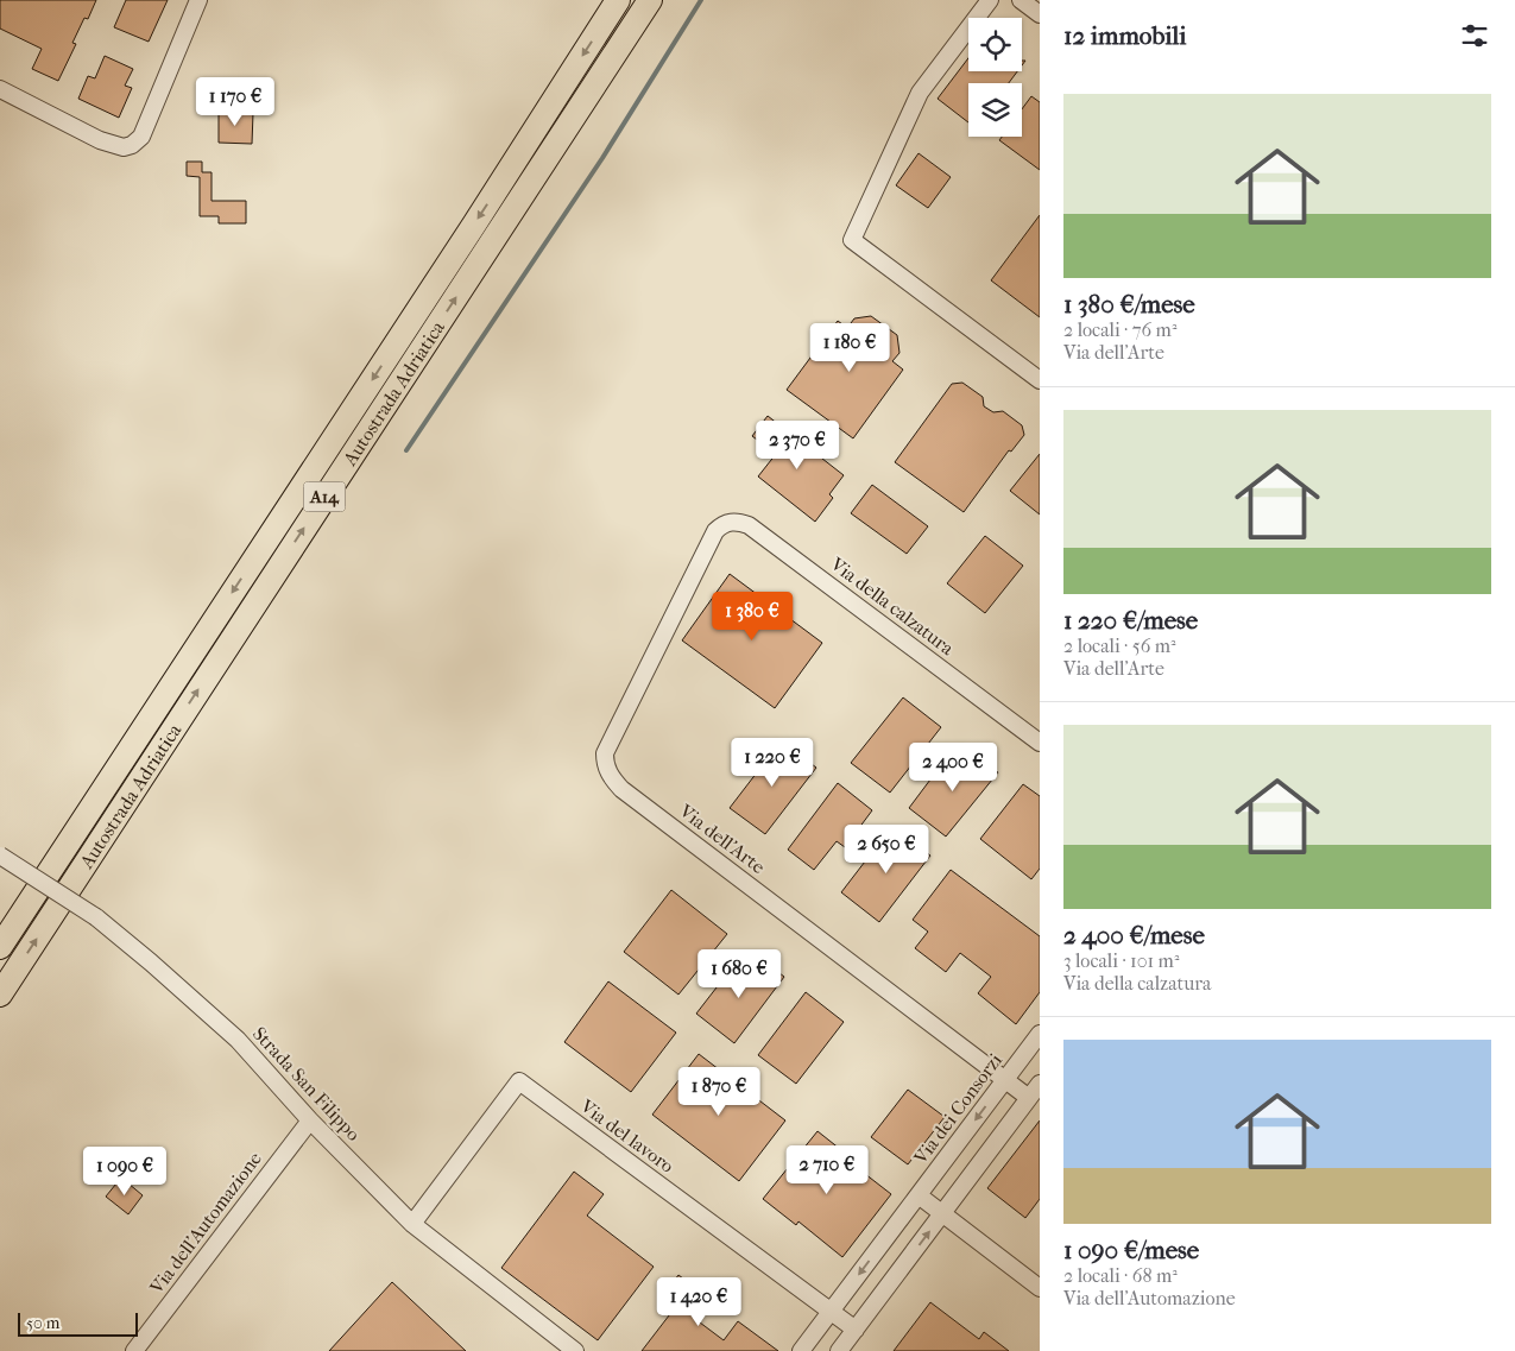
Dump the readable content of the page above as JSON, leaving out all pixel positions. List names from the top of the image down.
{
  "streets": {
    "highway": ["Autostrada Adriatica", "A14"],
    "street": [
      "Via della calzatura",
      "Via dell'Arte",
      "Strada San Filippo",
      "Via dei Consorzi",
      "Via del lavoro",
      "Via dell'Automazione"
    ]
  },
  "crossings": [
    ["Via della calzatura", "Via dell'Arte"],
    ["Via dell'Arte", "Via dei Consorzi"],
    ["Strada San Filippo", "Via del lavoro"],
    ["Strada San Filippo", "Via dell'Automazione"],
    ["Via dei Consorzi", "Via del lavoro"]
  ],
  "scale_bar": "50 m",
  "page": {
    "heading": "12 immobili",
    "list": [
      {
        "name": "1 380 €/mese",
        "note": "2 locali · 76 m² · Via dell'Arte"
      },
      {
        "name": "1 220 €/mese",
        "note": "2 locali · 56 m² · Via dell'Arte"
      },
      {
        "name": "2 400 €/mese",
        "note": "3 locali · 101 m² · Via della calzatura"
      },
      {
        "name": "1 090 €/mese",
        "note": "2 locali · 68 m² · Via dell'Automazione"
      }
    ],
    "price": [
      "1 170 €",
      "1 180 €",
      "2 370 €",
      "1 380 €",
      "1 220 €",
      "2 400 €",
      "2 650 €",
      "1 680 €",
      "1 870 €",
      "2 710 €",
      "1 090 €",
      "1 420 €"
    ],
    "scale": "50 m"
  }
}
